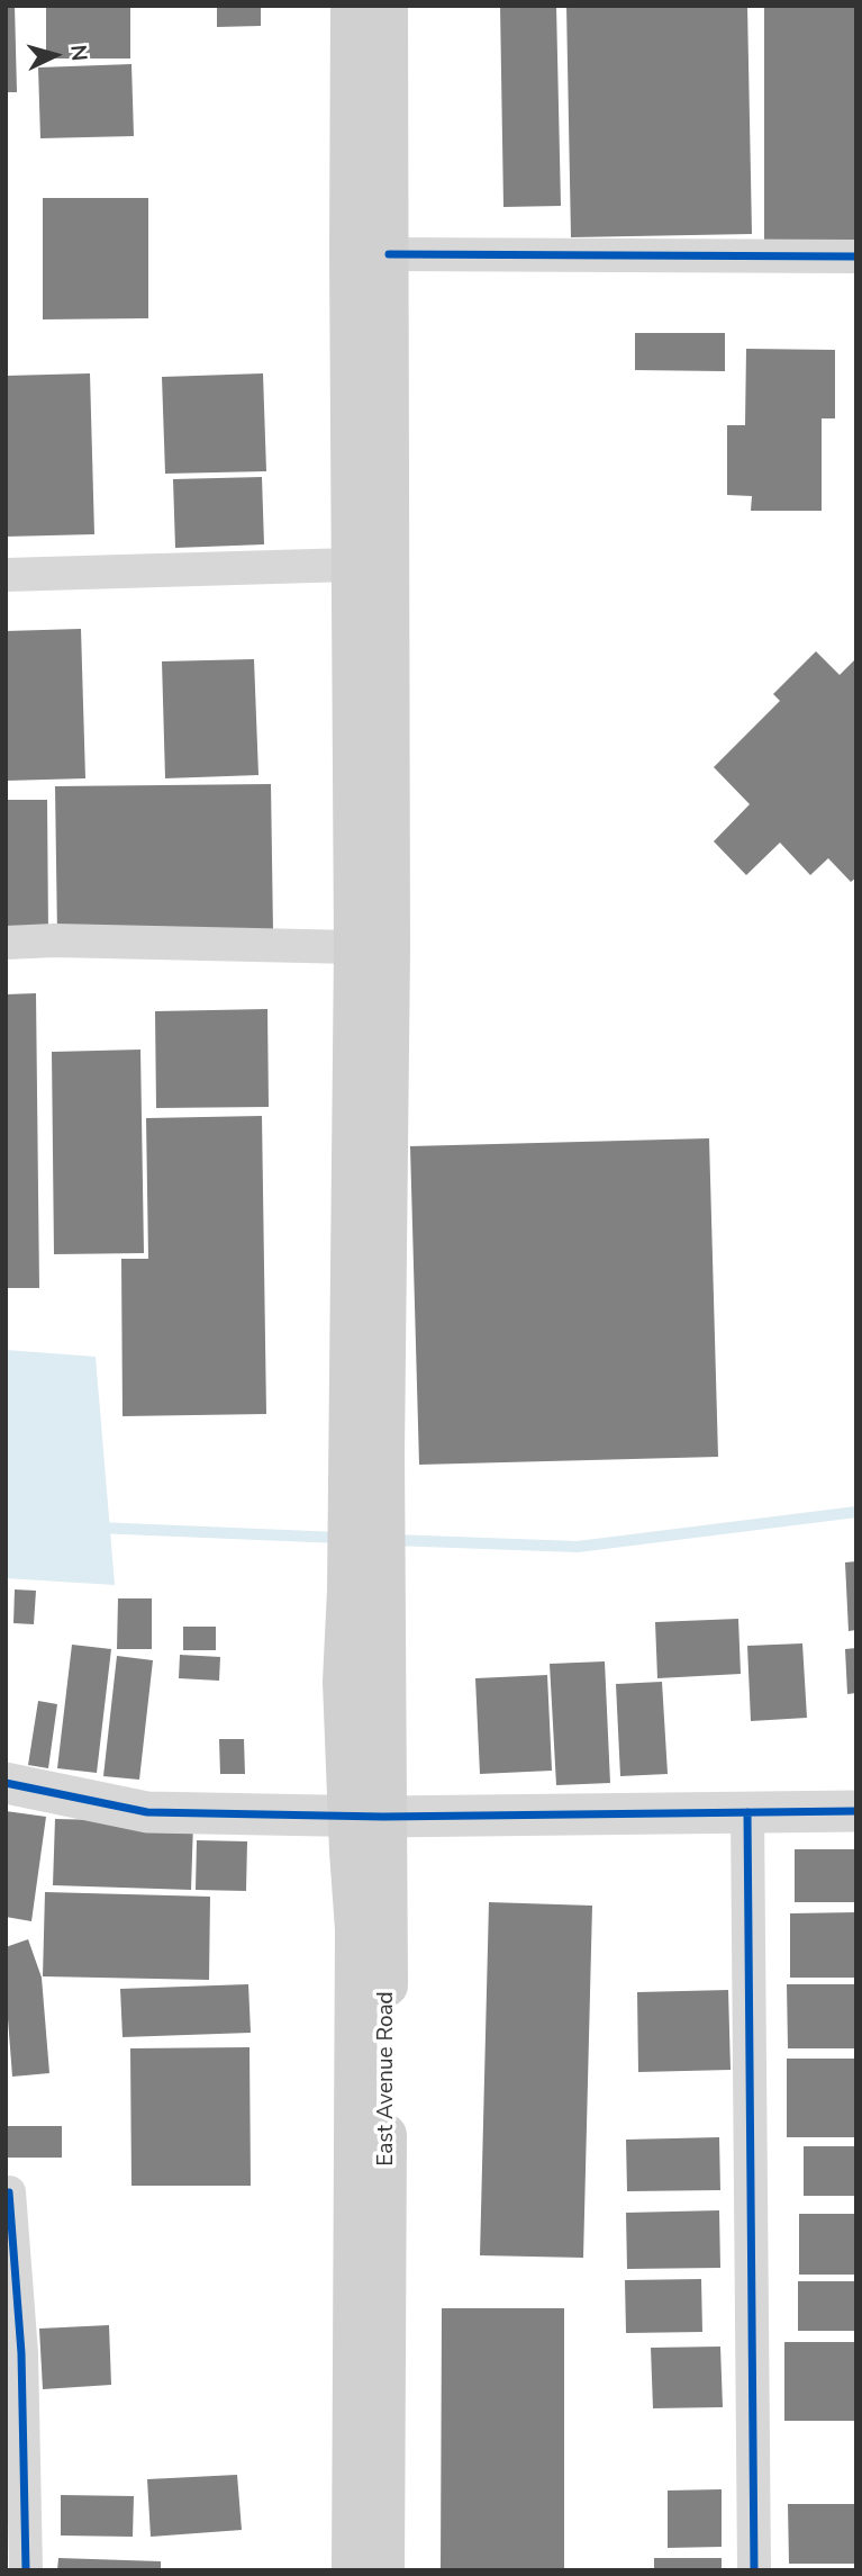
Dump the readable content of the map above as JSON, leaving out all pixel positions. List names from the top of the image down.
{
  "streets": {
    "main road": ["East Avenue Road"]
  },
  "north": "right"
}
